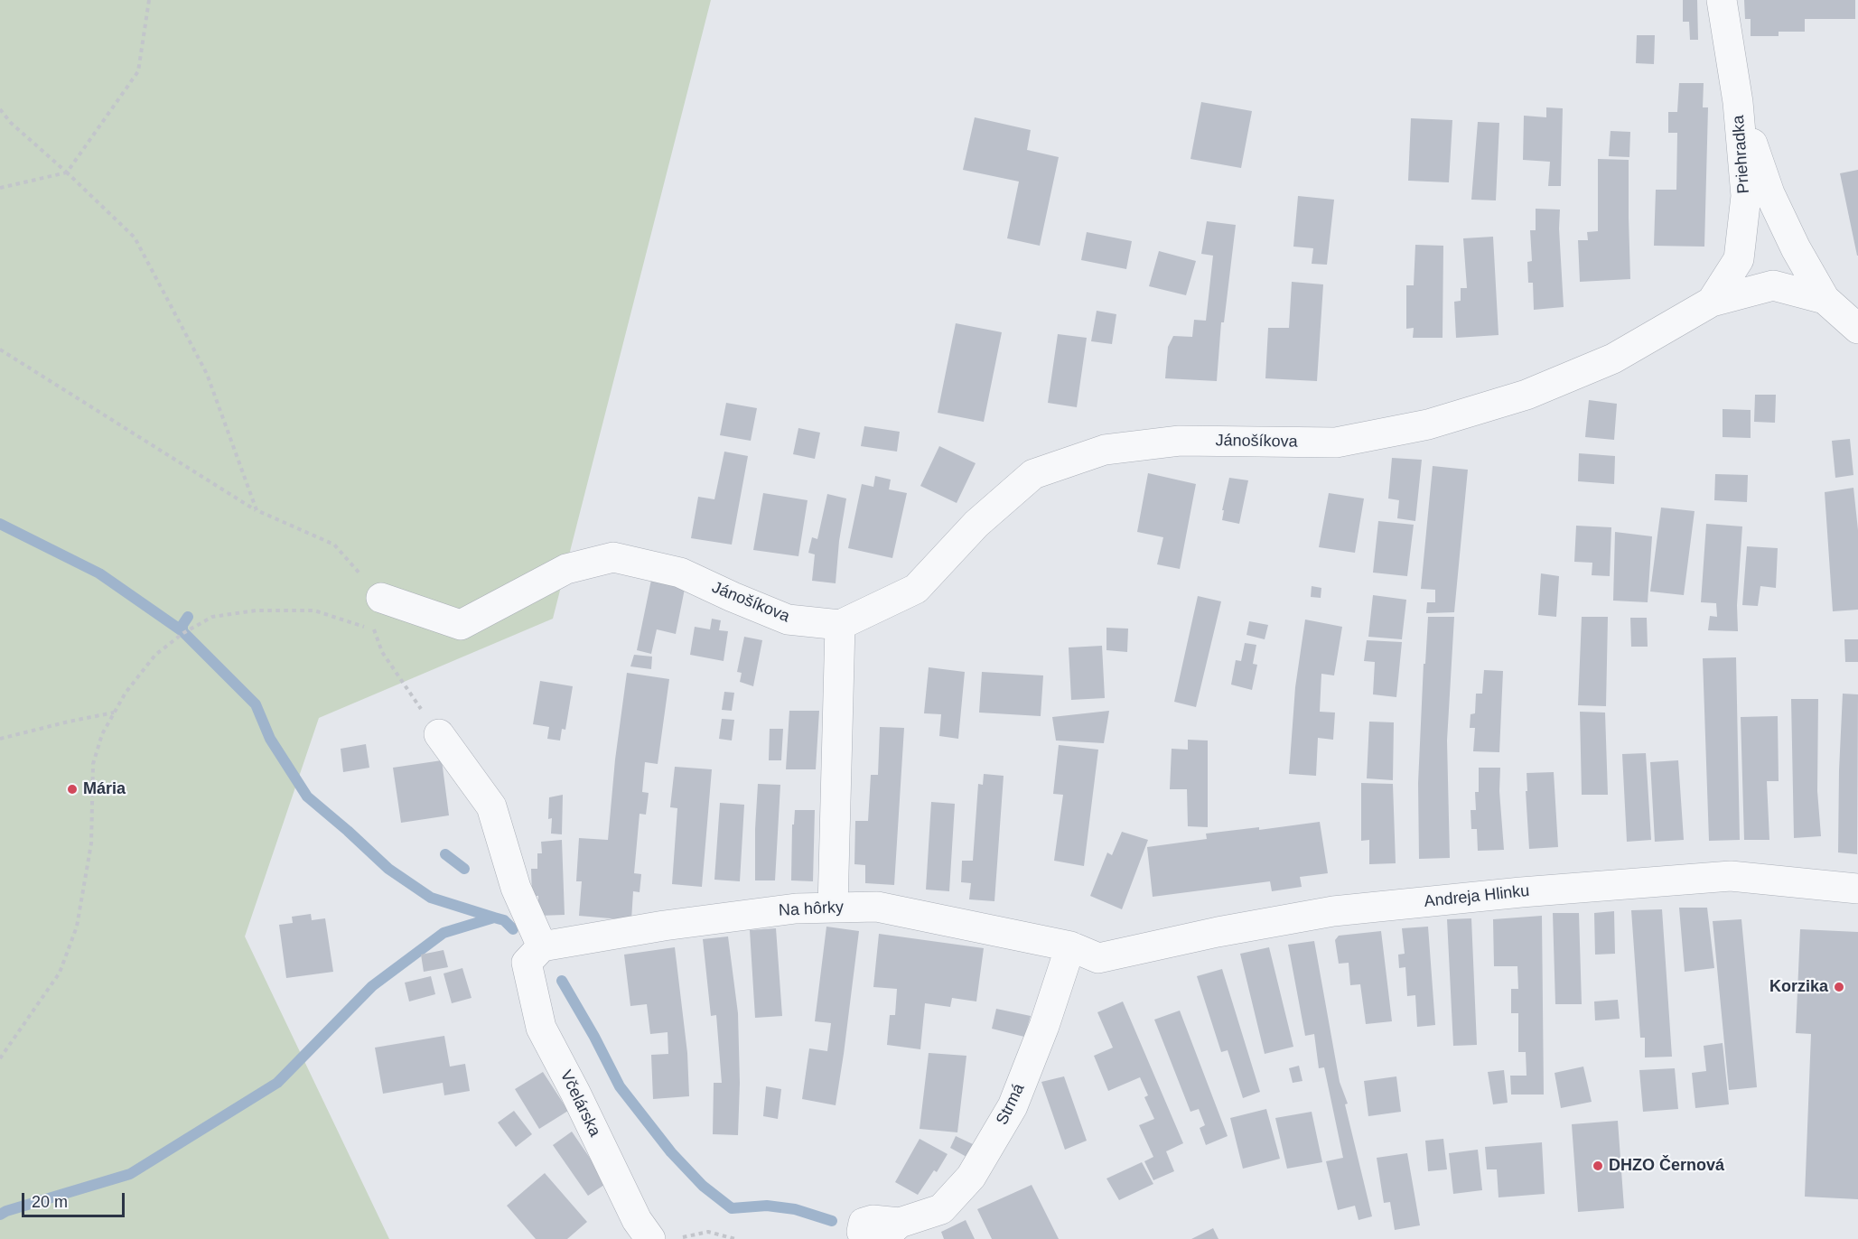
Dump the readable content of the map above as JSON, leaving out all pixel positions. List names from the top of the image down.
{
  "streets": {
    "street": [
      "Priehradka",
      "Jánošíkova",
      "Andreja Hlinku",
      "Na hôrky",
      "Včelárska",
      "Strmá"
    ]
  },
  "crossings": [
    ["Priehradka", "Jánošíkova"],
    ["Andreja Hlinku", "Na hôrky"],
    ["Na hôrky", "Včelárska"],
    ["Na hôrky", "Strmá"]
  ],
  "places": ["Mária", "Korzika", "DHZO Černová"],
  "scale_bar": "20 m"
}
